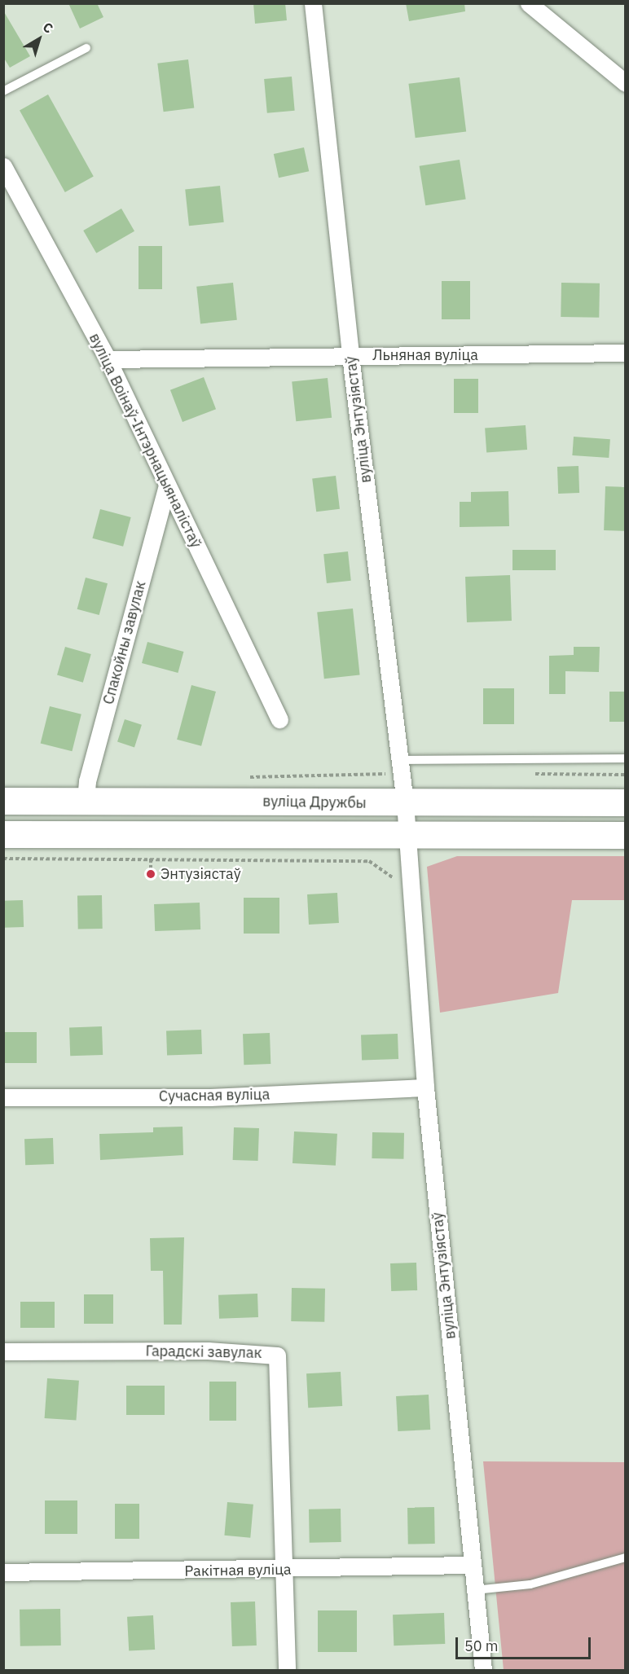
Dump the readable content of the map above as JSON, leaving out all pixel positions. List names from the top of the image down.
{
  "streets": {
    "main road": ["вуліца Дружбы"],
    "street": [
      "Льняная вуліца",
      "вуліца Энтузіястаў",
      "вуліца Воінаў-Інтэрнацыяналістаў",
      "Спакойны завулак",
      "Сучасная вуліца",
      "Гарадскі завулак",
      "Ракітная вуліца"
    ]
  },
  "crossings": [
    ["Льняная вуліца", "вуліца Энтузіястаў"],
    ["Льняная вуліца", "вуліца Воінаў-Інтэрнацыяналістаў"],
    ["вуліца Энтузіястаў", "вуліца Дружбы"],
    ["вуліца Энтузіястаў", "Сучасная вуліца"],
    ["вуліца Энтузіястаў", "Ракітная вуліца"],
    ["вуліца Воінаў-Інтэрнацыяналістаў", "Спакойны завулак"],
    ["Спакойны завулак", "вуліца Дружбы"],
    ["Гарадскі завулак", "Ракітная вуліца"]
  ],
  "places": ["Энтузіястаў"],
  "scale_bar": "50 m",
  "north": "top right"
}
